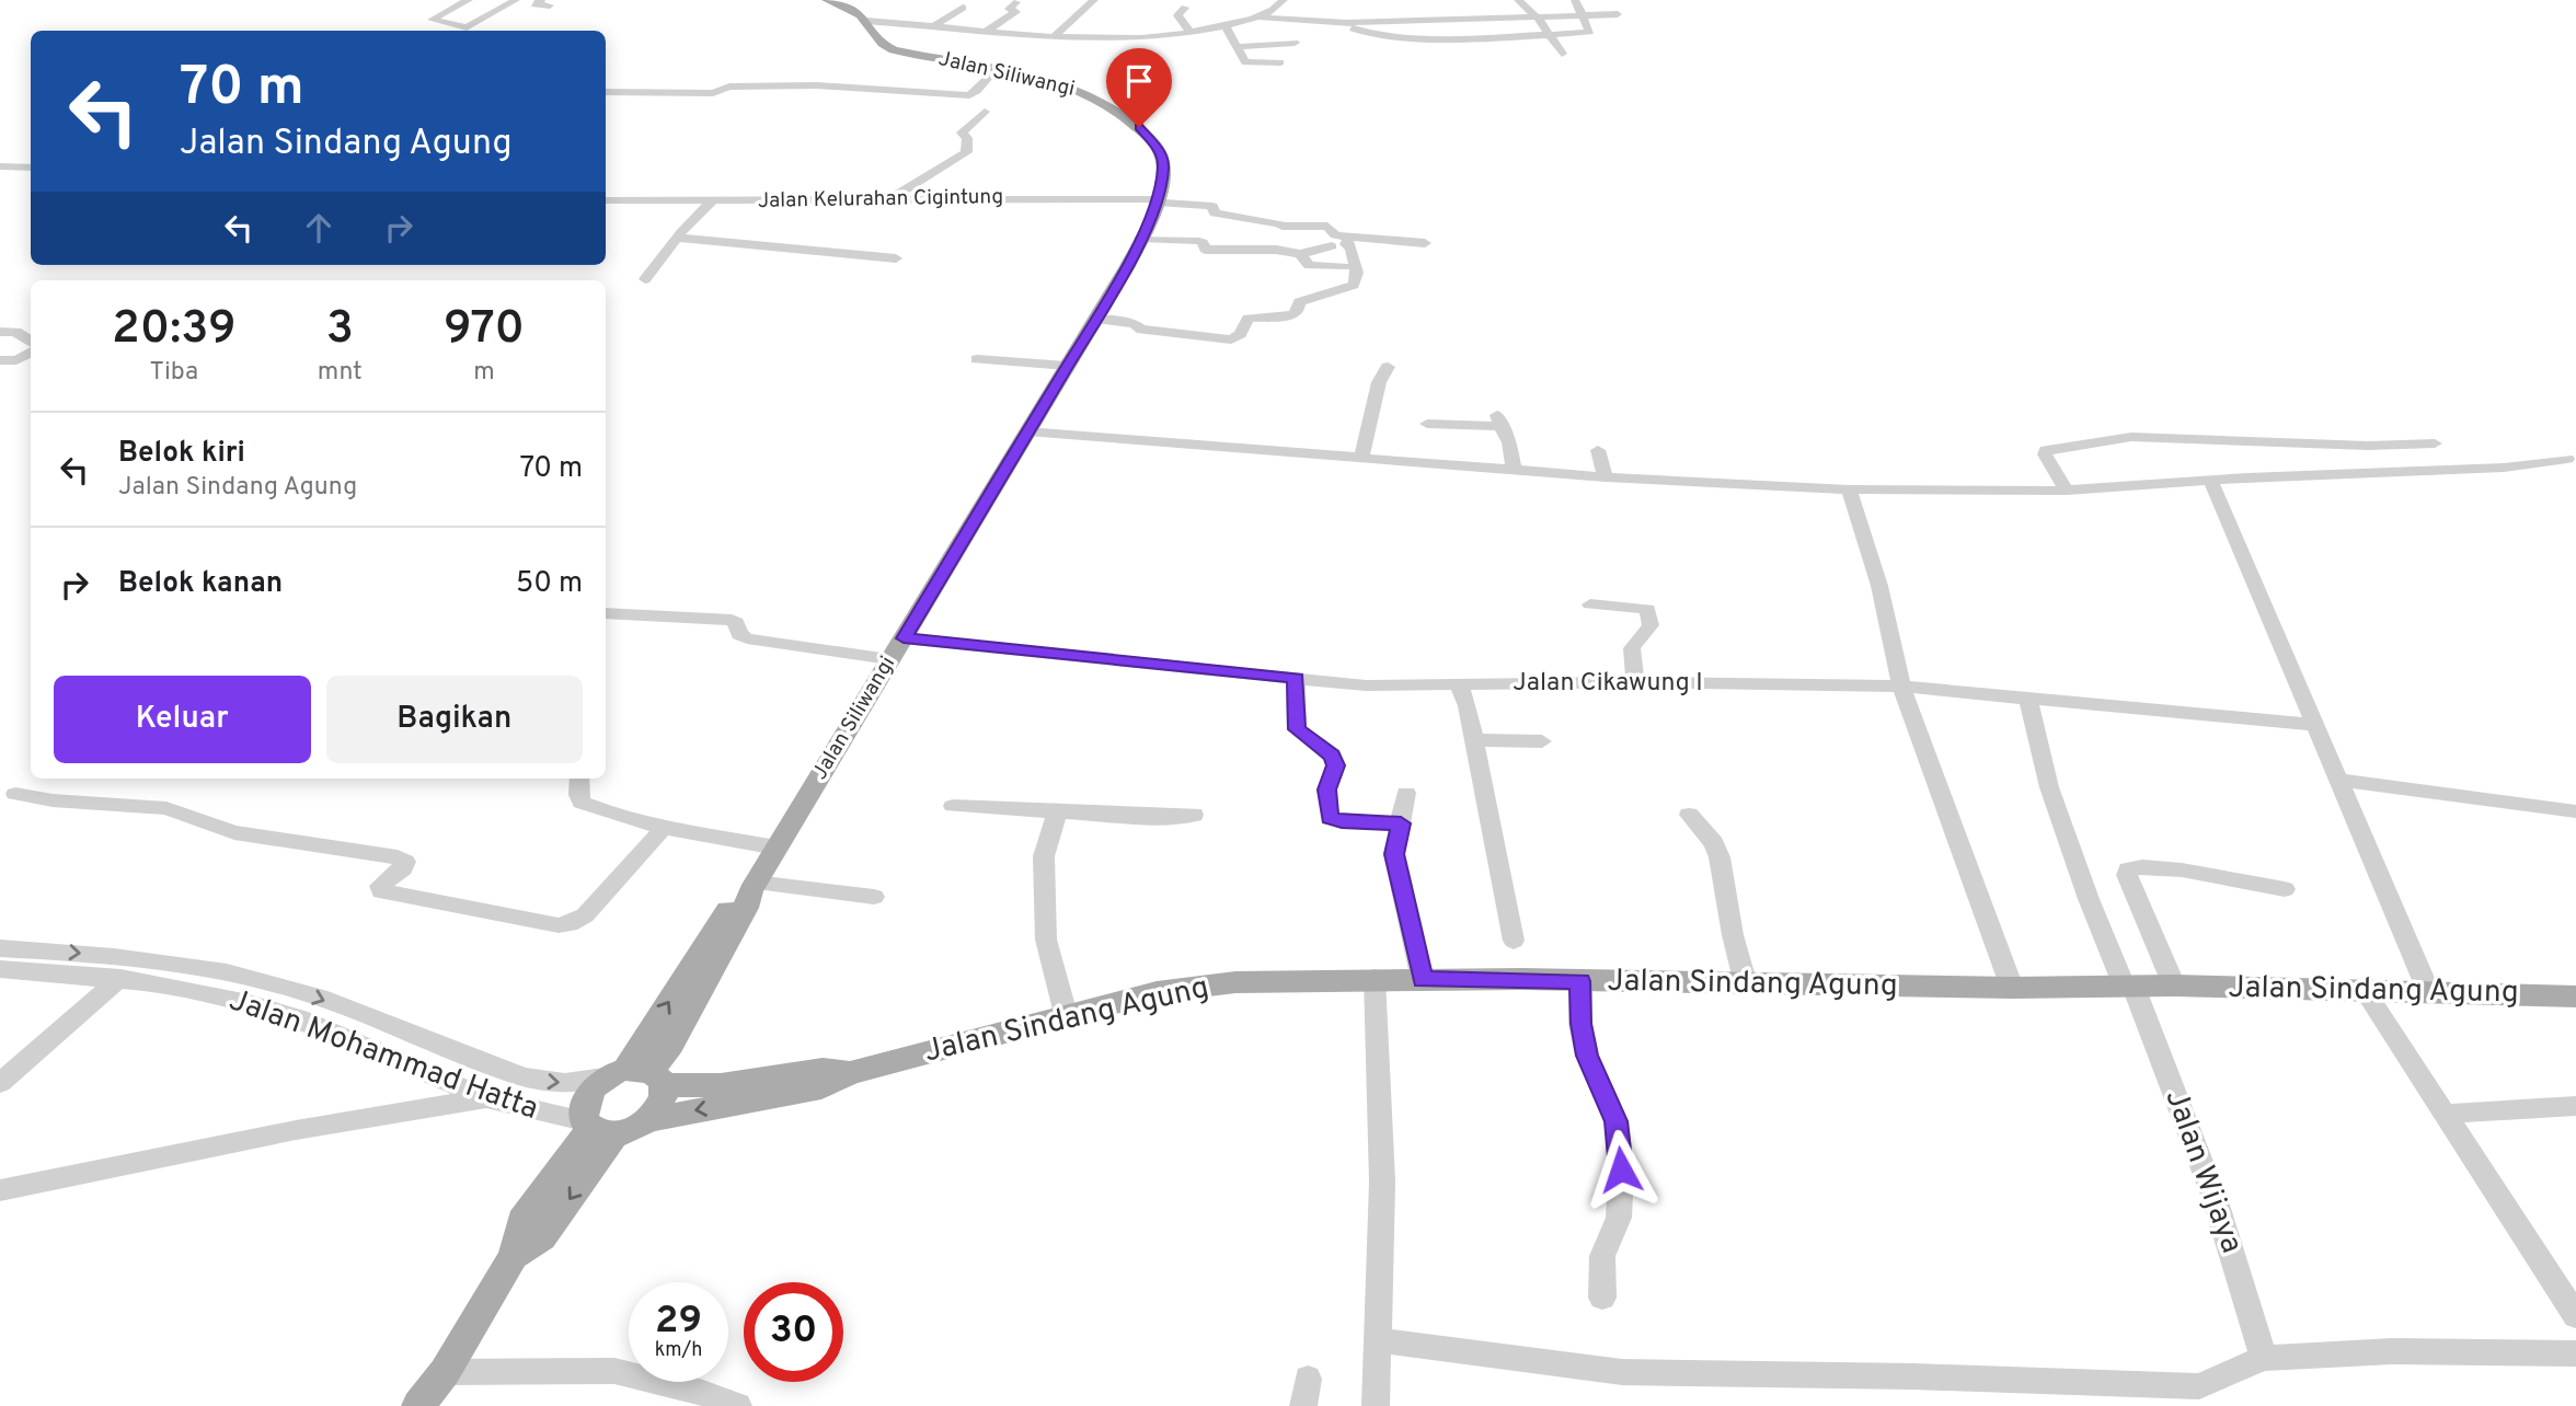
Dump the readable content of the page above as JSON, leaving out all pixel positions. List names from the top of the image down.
{
  "streets": {
    "main road": ["Jalan Siliwangi", "Jalan Sindang Agung"],
    "street": [
      "Jalan Kelurahan Cigintung",
      "Jalan Cikawung I",
      "Jalan Mohammad Hatta",
      "Jalan Wijaya"
    ]
  },
  "crossings": [
    ["Jalan Siliwangi", "Jalan Kelurahan Cigintung"],
    ["Jalan Siliwangi", "Jalan Cikawung I"],
    ["Jalan Siliwangi", "Jalan Sindang Agung"],
    ["Jalan Siliwangi", "Jalan Mohammad Hatta"],
    ["Jalan Cikawung I", "Jalan Wijaya"],
    ["Jalan Sindang Agung", "Jalan Mohammad Hatta"],
    ["Jalan Sindang Agung", "Jalan Wijaya"]
  ],
  "page": {
    "turn": ["70 m", "Jalan Sindang Agung"],
    "eta": [
      "20:39",
      "Tiba",
      "3",
      "mnt",
      "970",
      "m"
    ],
    "list": [
      {
        "name": "Belok kiri",
        "note": "Jalan Sindang Agung",
        "value": "70 m"
      },
      {
        "name": "Belok kanan",
        "value": "50 m"
      }
    ],
    "buttons": ["Keluar", "Bagikan"],
    "speed": "29 km/h",
    "limit": "30"
  }
}
